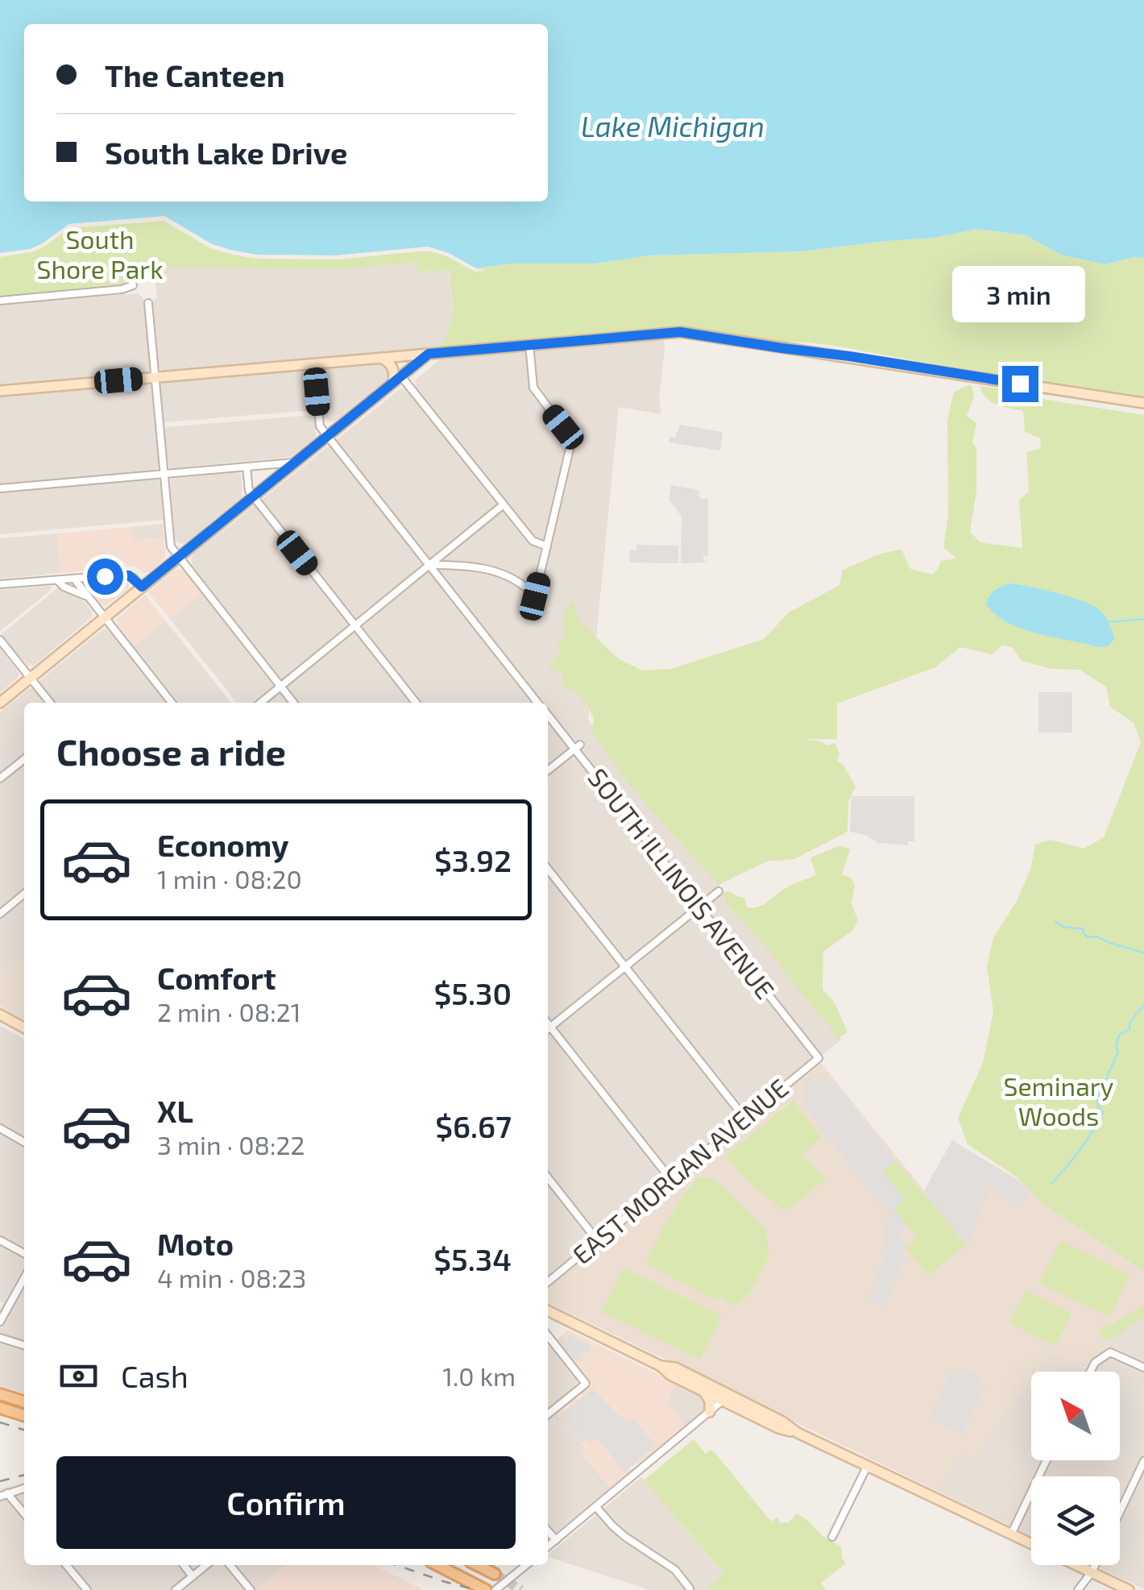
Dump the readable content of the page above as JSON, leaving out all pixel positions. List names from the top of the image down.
{
  "streets": {
    "street": ["SOUTH ILLINOIS AVENUE", "EAST MORGAN AVENUE"]
  },
  "crossings": [
    ["SOUTH ILLINOIS AVENUE", "EAST MORGAN AVENUE"]
  ],
  "water": ["Lake Michigan"],
  "parks": ["South Shore Park", "Seminary Woods"],
  "north": "top left",
  "page": {
    "banner": ["The Canteen", "South Lake Drive"],
    "bubble": "3 min",
    "heading": "Choose a ride",
    "list": [
      {
        "name": "Economy",
        "note": "1 min · 08:20",
        "value": "$3.92"
      },
      {
        "name": "Comfort",
        "note": "2 min · 08:21",
        "value": "$5.30"
      },
      {
        "name": "XL",
        "note": "3 min · 08:22",
        "value": "$6.67"
      },
      {
        "name": "Moto",
        "note": "4 min · 08:23",
        "value": "$5.34"
      }
    ],
    "pay": ["Cash", "1.0 km"],
    "buttons": "Confirm"
  }
}
